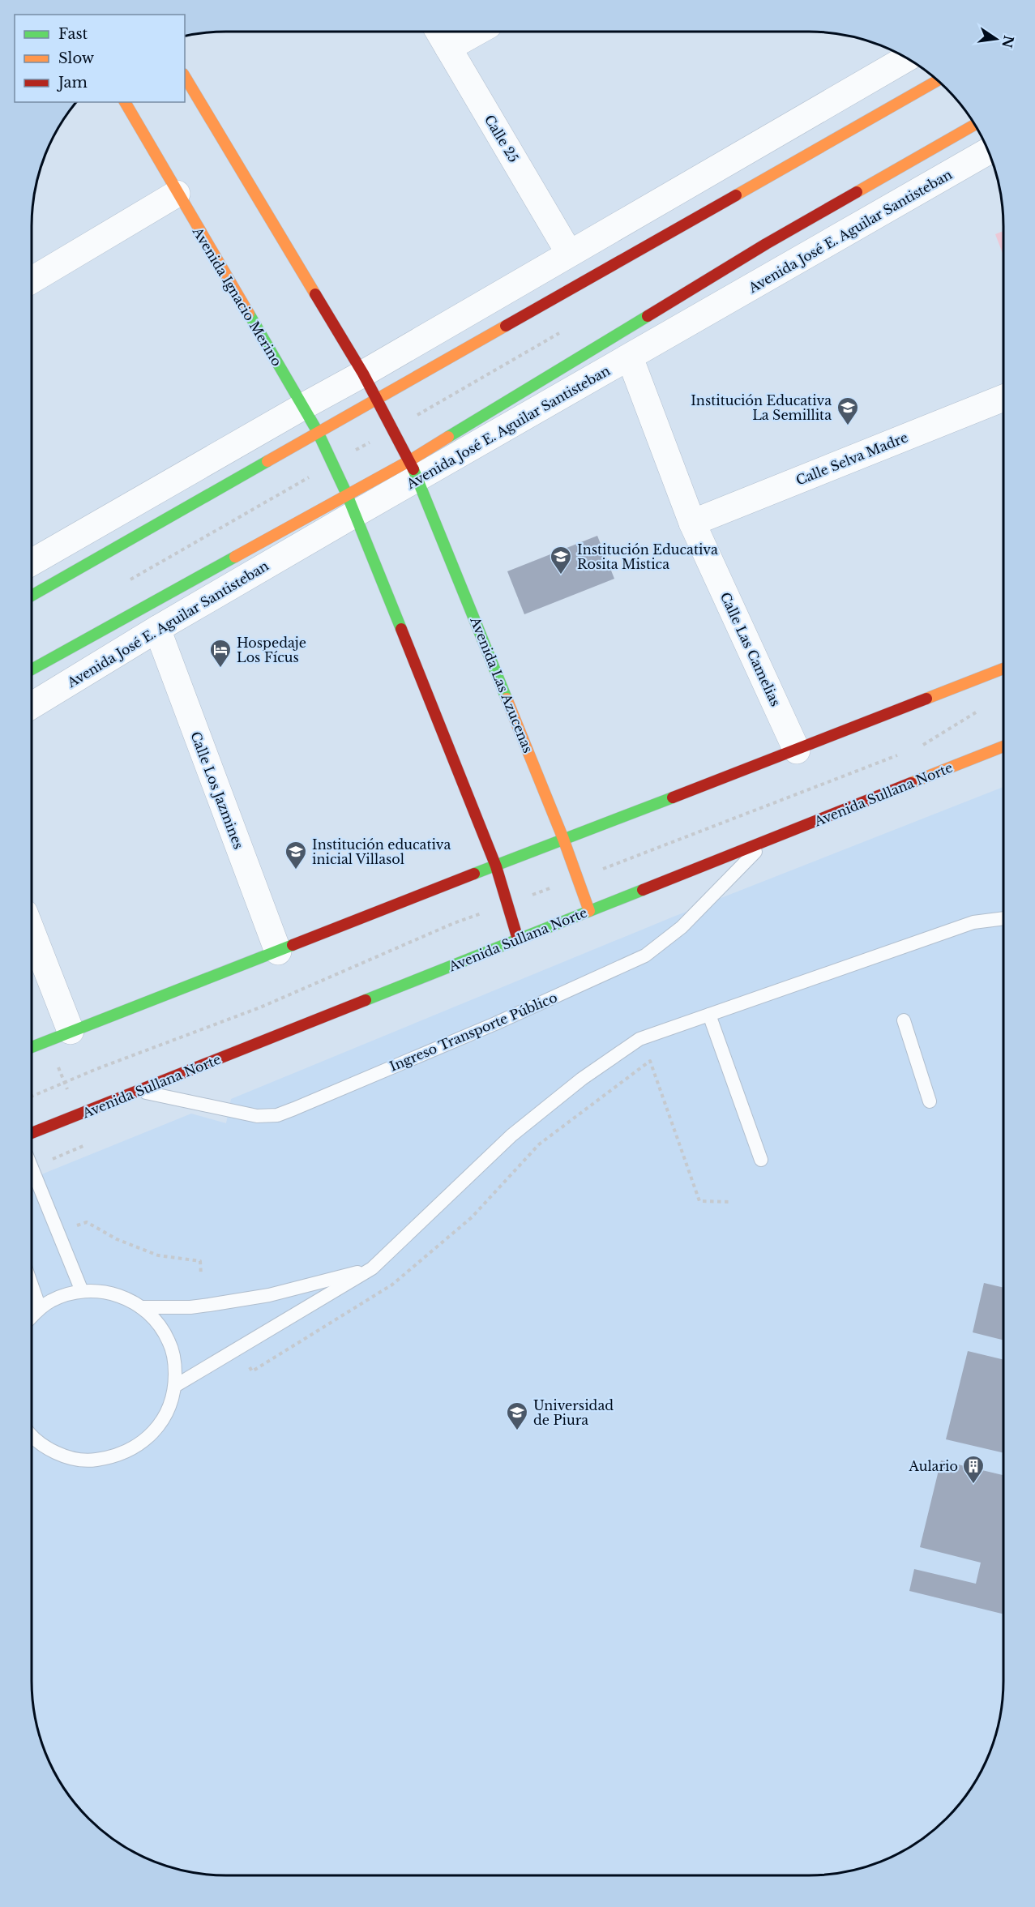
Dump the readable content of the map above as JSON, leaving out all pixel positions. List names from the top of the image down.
{
  "streets": {
    "main road": [
      "Avenida José E. Aguilar Santisteban",
      "Avenida Ignacio Merino",
      "Avenida Las Azucenas",
      "Avenida Sullana Norte"
    ],
    "street": [
      "Calle 25",
      "Calle Selva Madre",
      "Calle Las Camelias",
      "Calle Los Jazmines"
    ],
    "lane": ["Ingreso Transporte Público"]
  },
  "crossings": [
    ["Avenida José E. Aguilar Santisteban", "Avenida Ignacio Merino"],
    ["Avenida José E. Aguilar Santisteban", "Calle Las Camelias"],
    ["Avenida José E. Aguilar Santisteban", "Avenida Las Azucenas"],
    ["Avenida José E. Aguilar Santisteban", "Calle Los Jazmines"],
    ["Calle Selva Madre", "Calle Las Camelias"],
    ["Avenida Las Azucenas", "Avenida Sullana Norte"],
    ["Avenida Sullana Norte", "Ingreso Transporte Público"]
  ],
  "places": {
    "school or university": [
      "Institución Educativa La Semillita",
      "Institución Educativa Rosita Mistica",
      "Institución educativa inicial Villasol",
      "Universidad de Piura"
    ],
    "hotel": ["Hospedaje Los Fícus"],
    "building": ["Aulario"]
  },
  "legend": ["Fast", "Slow", "Jam"],
  "north": "right"
}
